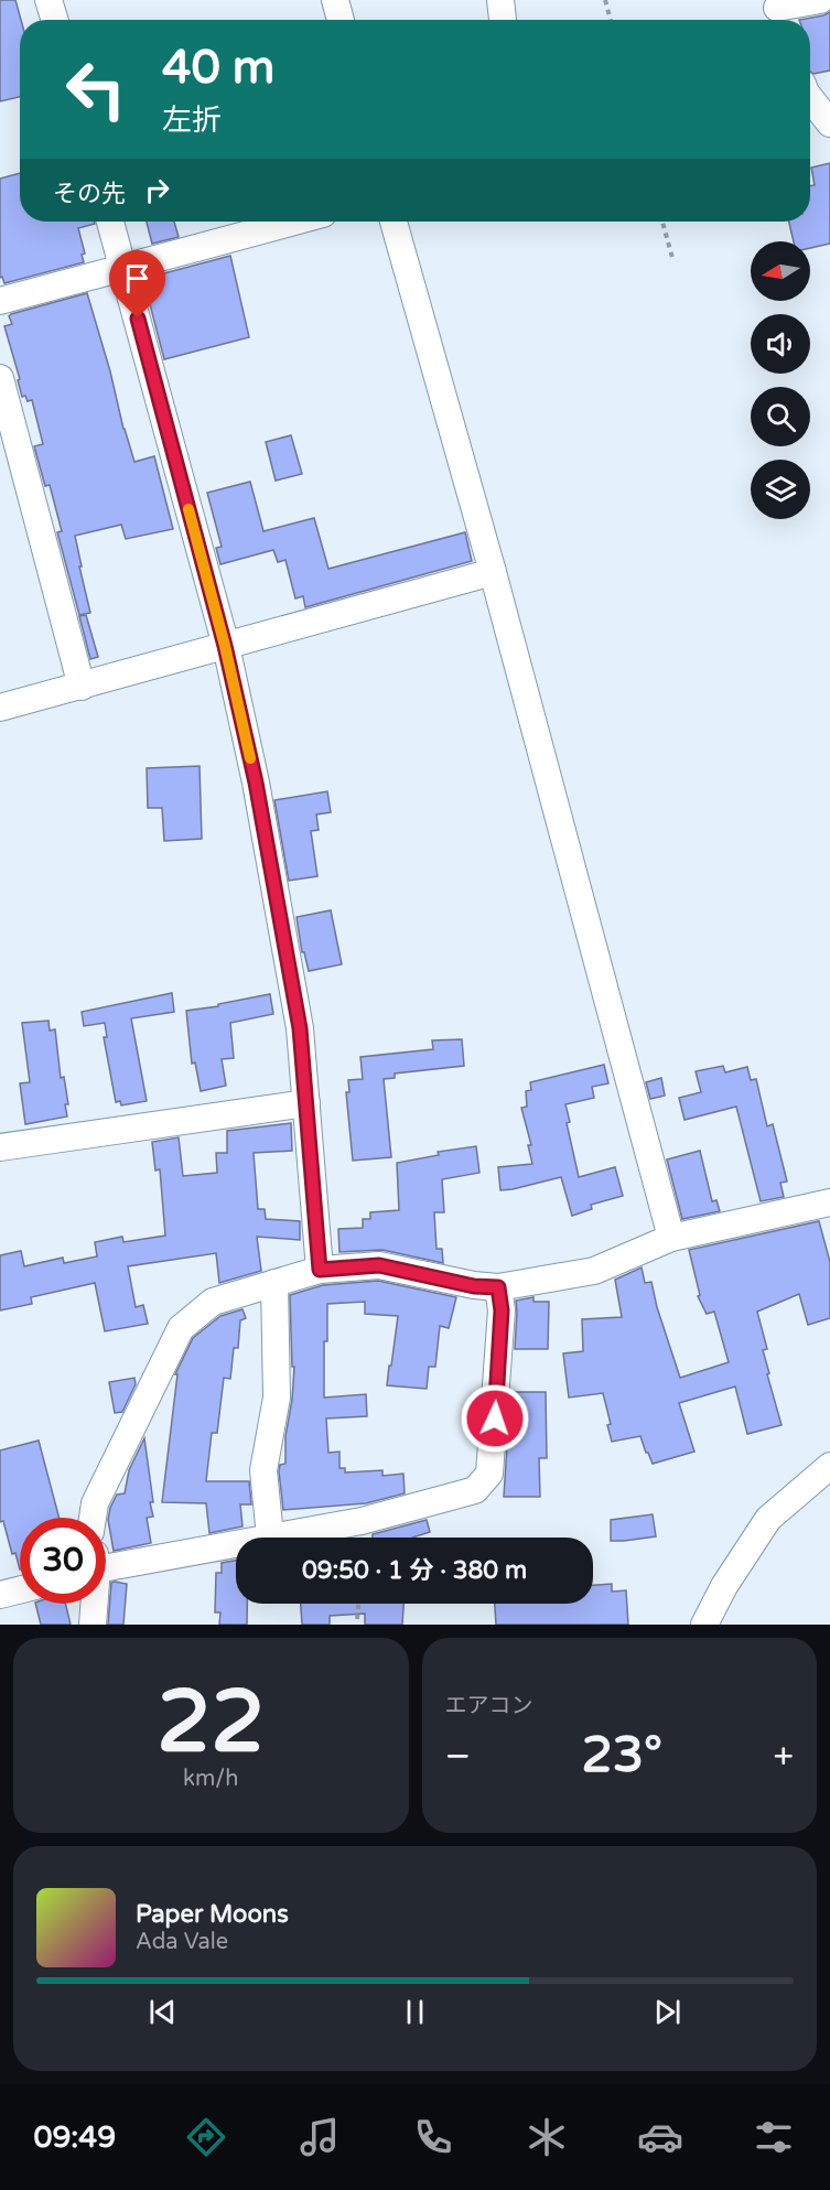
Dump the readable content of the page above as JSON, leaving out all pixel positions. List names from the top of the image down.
{
  "north": "left",
  "page": {
    "turn": ["40 m", "左折"],
    "then": "その先",
    "limit": "30",
    "trip": "09:50 · 1 分 · 380 m",
    "tile": [
      ["22", "km/h"],
      "エアコン"
    ],
    "heat": ["−", "23°", "+"],
    "song": ["Paper Moons", "Ada Vale"],
    "tabs": "09:49"
  }
}
